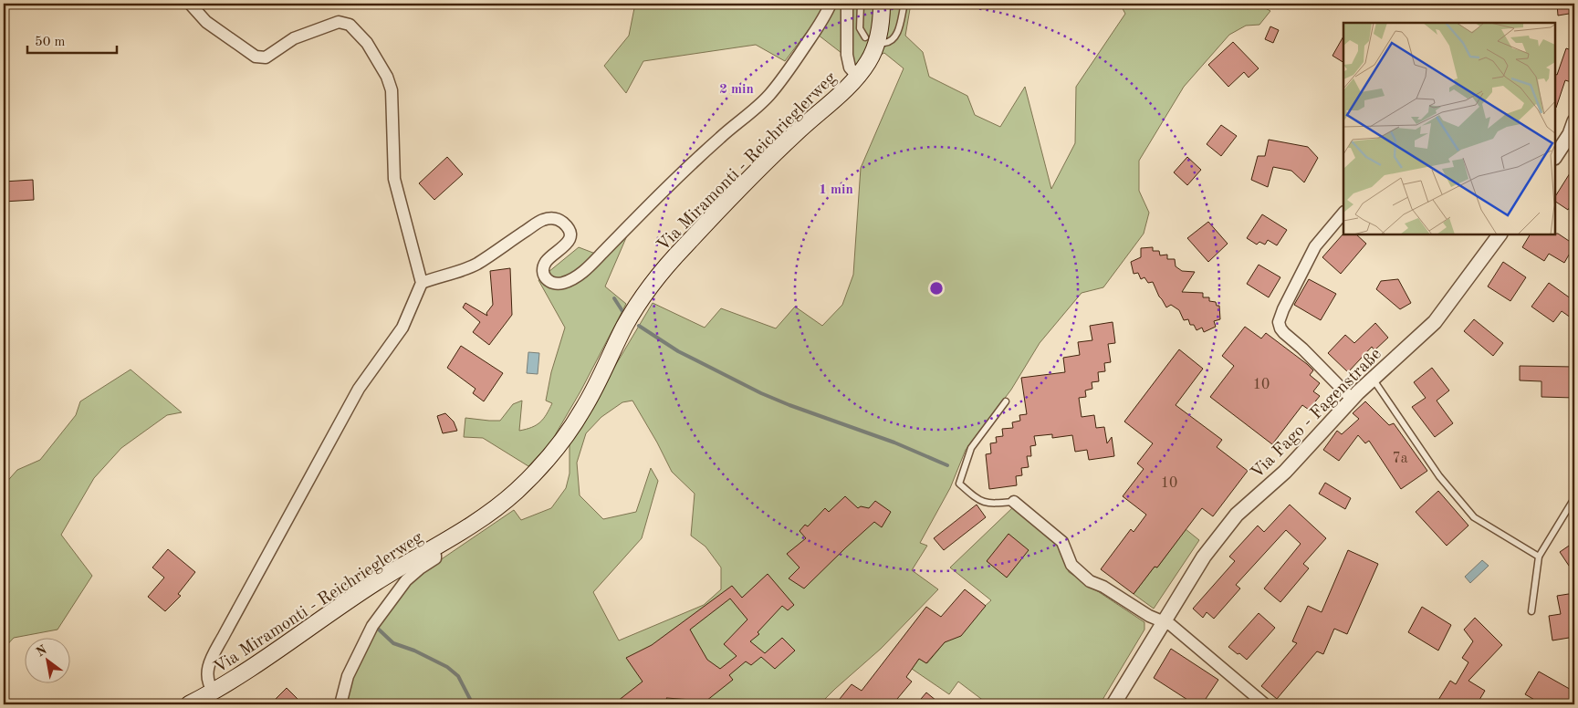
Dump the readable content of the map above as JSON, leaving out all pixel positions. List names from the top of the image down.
{
  "streets": {
    "main road": ["Via Miramonti - Reichrieglerweg"],
    "street": ["Via Fago - Fagenstraße"]
  },
  "house_numbers": ["10", "7a", "10"],
  "scale_bar": "50 m",
  "north": "top left",
  "rings": ["2 min", "1 min"]
}
